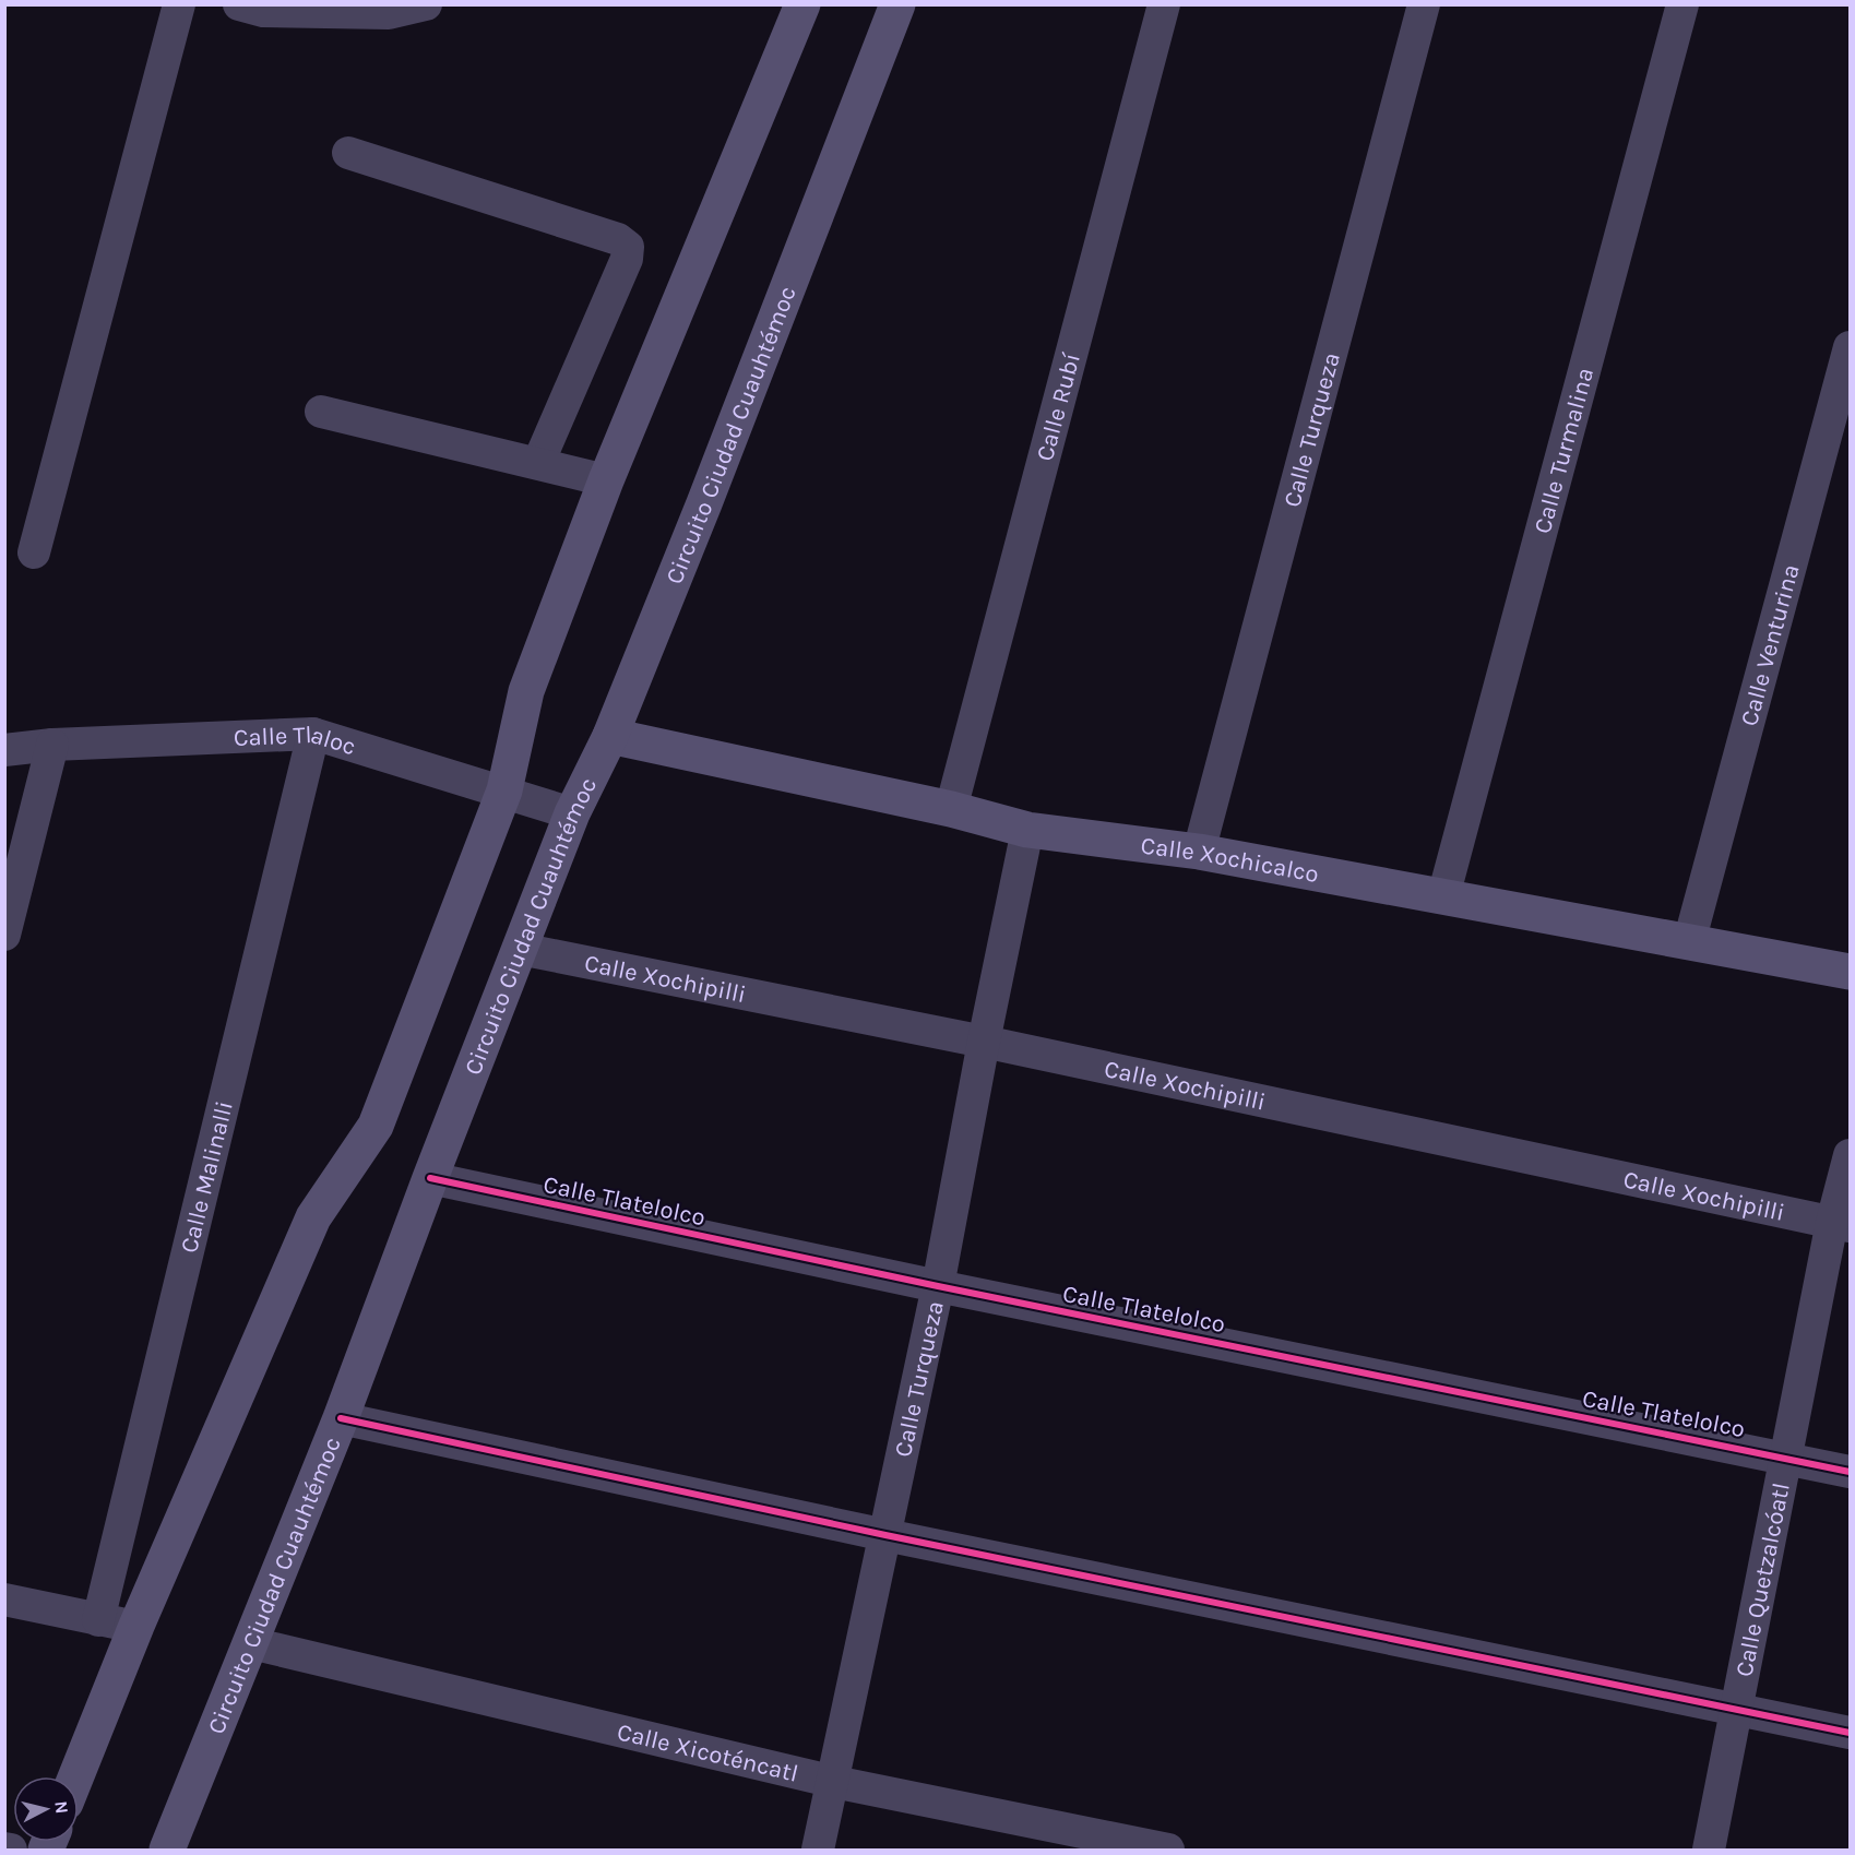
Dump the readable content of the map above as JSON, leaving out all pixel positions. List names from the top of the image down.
{
  "streets": {
    "main road": ["Circuito Ciudad Cuauhtémoc", "Calle Xochicalco"],
    "street": [
      "Calle Rubí",
      "Calle Turqueza",
      "Calle Turmalina",
      "Calle Venturina",
      "Calle Tlaloc",
      "Calle Xochipilli",
      "Calle Malinalli",
      "Calle Tlatelolco",
      "Calle Quetzalcóatl",
      "Calle Xicoténcatl"
    ]
  },
  "crossings": [
    ["Calle Rubí", "Calle Xochicalco"],
    ["Calle Turqueza", "Calle Xochicalco"],
    ["Calle Turqueza", "Calle Xochipilli"],
    ["Calle Turqueza", "Calle Tlatelolco"],
    ["Calle Turqueza", "Calle Xicoténcatl"],
    ["Circuito Ciudad Cuauhtémoc", "Calle Tlaloc"],
    ["Circuito Ciudad Cuauhtémoc", "Calle Xochicalco"],
    ["Circuito Ciudad Cuauhtémoc", "Calle Xochipilli"],
    ["Circuito Ciudad Cuauhtémoc", "Calle Tlatelolco"],
    ["Circuito Ciudad Cuauhtémoc", "Calle Xicoténcatl"],
    ["Calle Turmalina", "Calle Xochicalco"],
    ["Calle Venturina", "Calle Xochicalco"],
    ["Calle Tlaloc", "Calle Malinalli"],
    ["Calle Xochipilli", "Calle Quetzalcóatl"],
    ["Calle Tlatelolco", "Calle Quetzalcóatl"]
  ],
  "north": "right"
}
